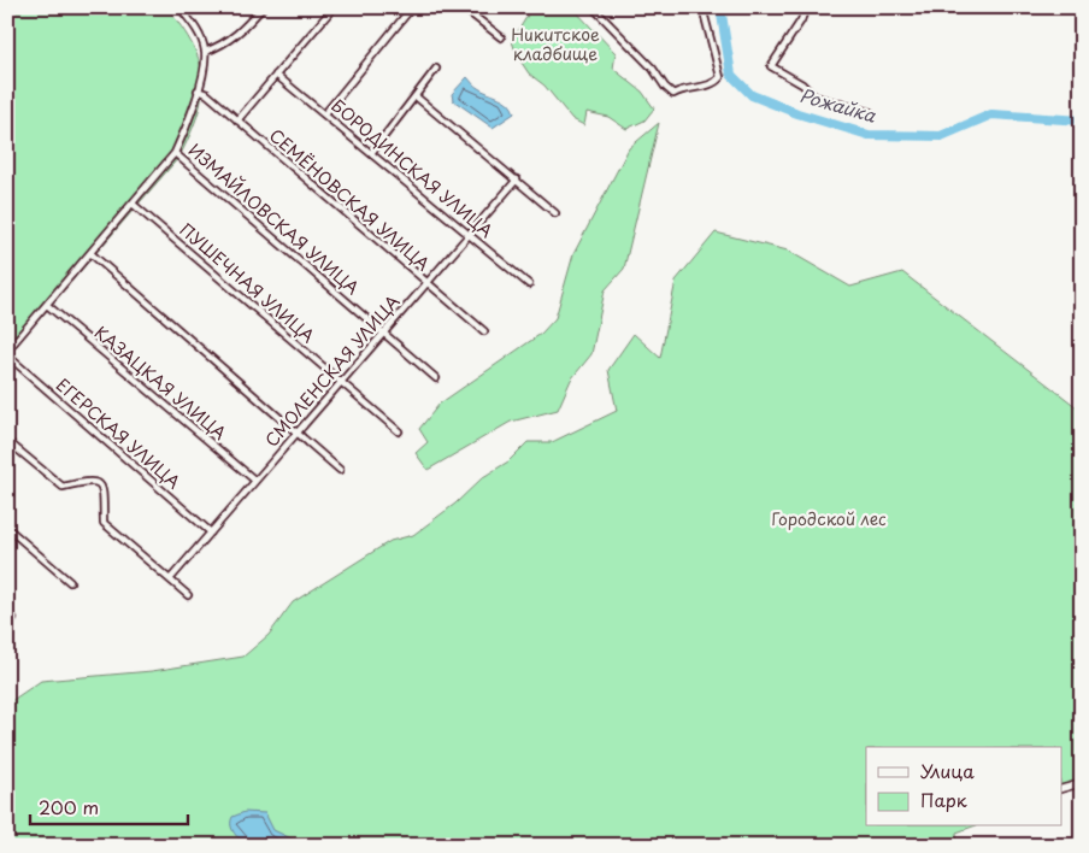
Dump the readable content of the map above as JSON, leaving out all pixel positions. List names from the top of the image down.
{
  "streets": {
    "street": [
      "БОРОДИНСКАЯ УЛИЦА",
      "СЕМЁНОВСКАЯ УЛИЦА",
      "ИЗМАЙЛОВСКАЯ УЛИЦА",
      "ПУШЕЧНАЯ УЛИЦА",
      "СМОЛЕНСКАЯ УЛИЦА",
      "КАЗАЦКАЯ УЛИЦА",
      "ЕГЕРСКАЯ УЛИЦА"
    ]
  },
  "crossings": [
    ["БОРОДИНСКАЯ УЛИЦА", "СМОЛЕНСКАЯ УЛИЦА"],
    ["СЕМЁНОВСКАЯ УЛИЦА", "СМОЛЕНСКАЯ УЛИЦА"],
    ["ИЗМАЙЛОВСКАЯ УЛИЦА", "СМОЛЕНСКАЯ УЛИЦА"],
    ["ПУШЕЧНАЯ УЛИЦА", "СМОЛЕНСКАЯ УЛИЦА"],
    ["СМОЛЕНСКАЯ УЛИЦА", "КАЗАЦКАЯ УЛИЦА"],
    ["СМОЛЕНСКАЯ УЛИЦА", "ЕГЕРСКАЯ УЛИЦА"]
  ],
  "water": ["Рожайка"],
  "parks": ["Никитское кладбище", "Городской лес"],
  "legend": ["Улица", "Парк"],
  "scale_bar": "200 m"
}
